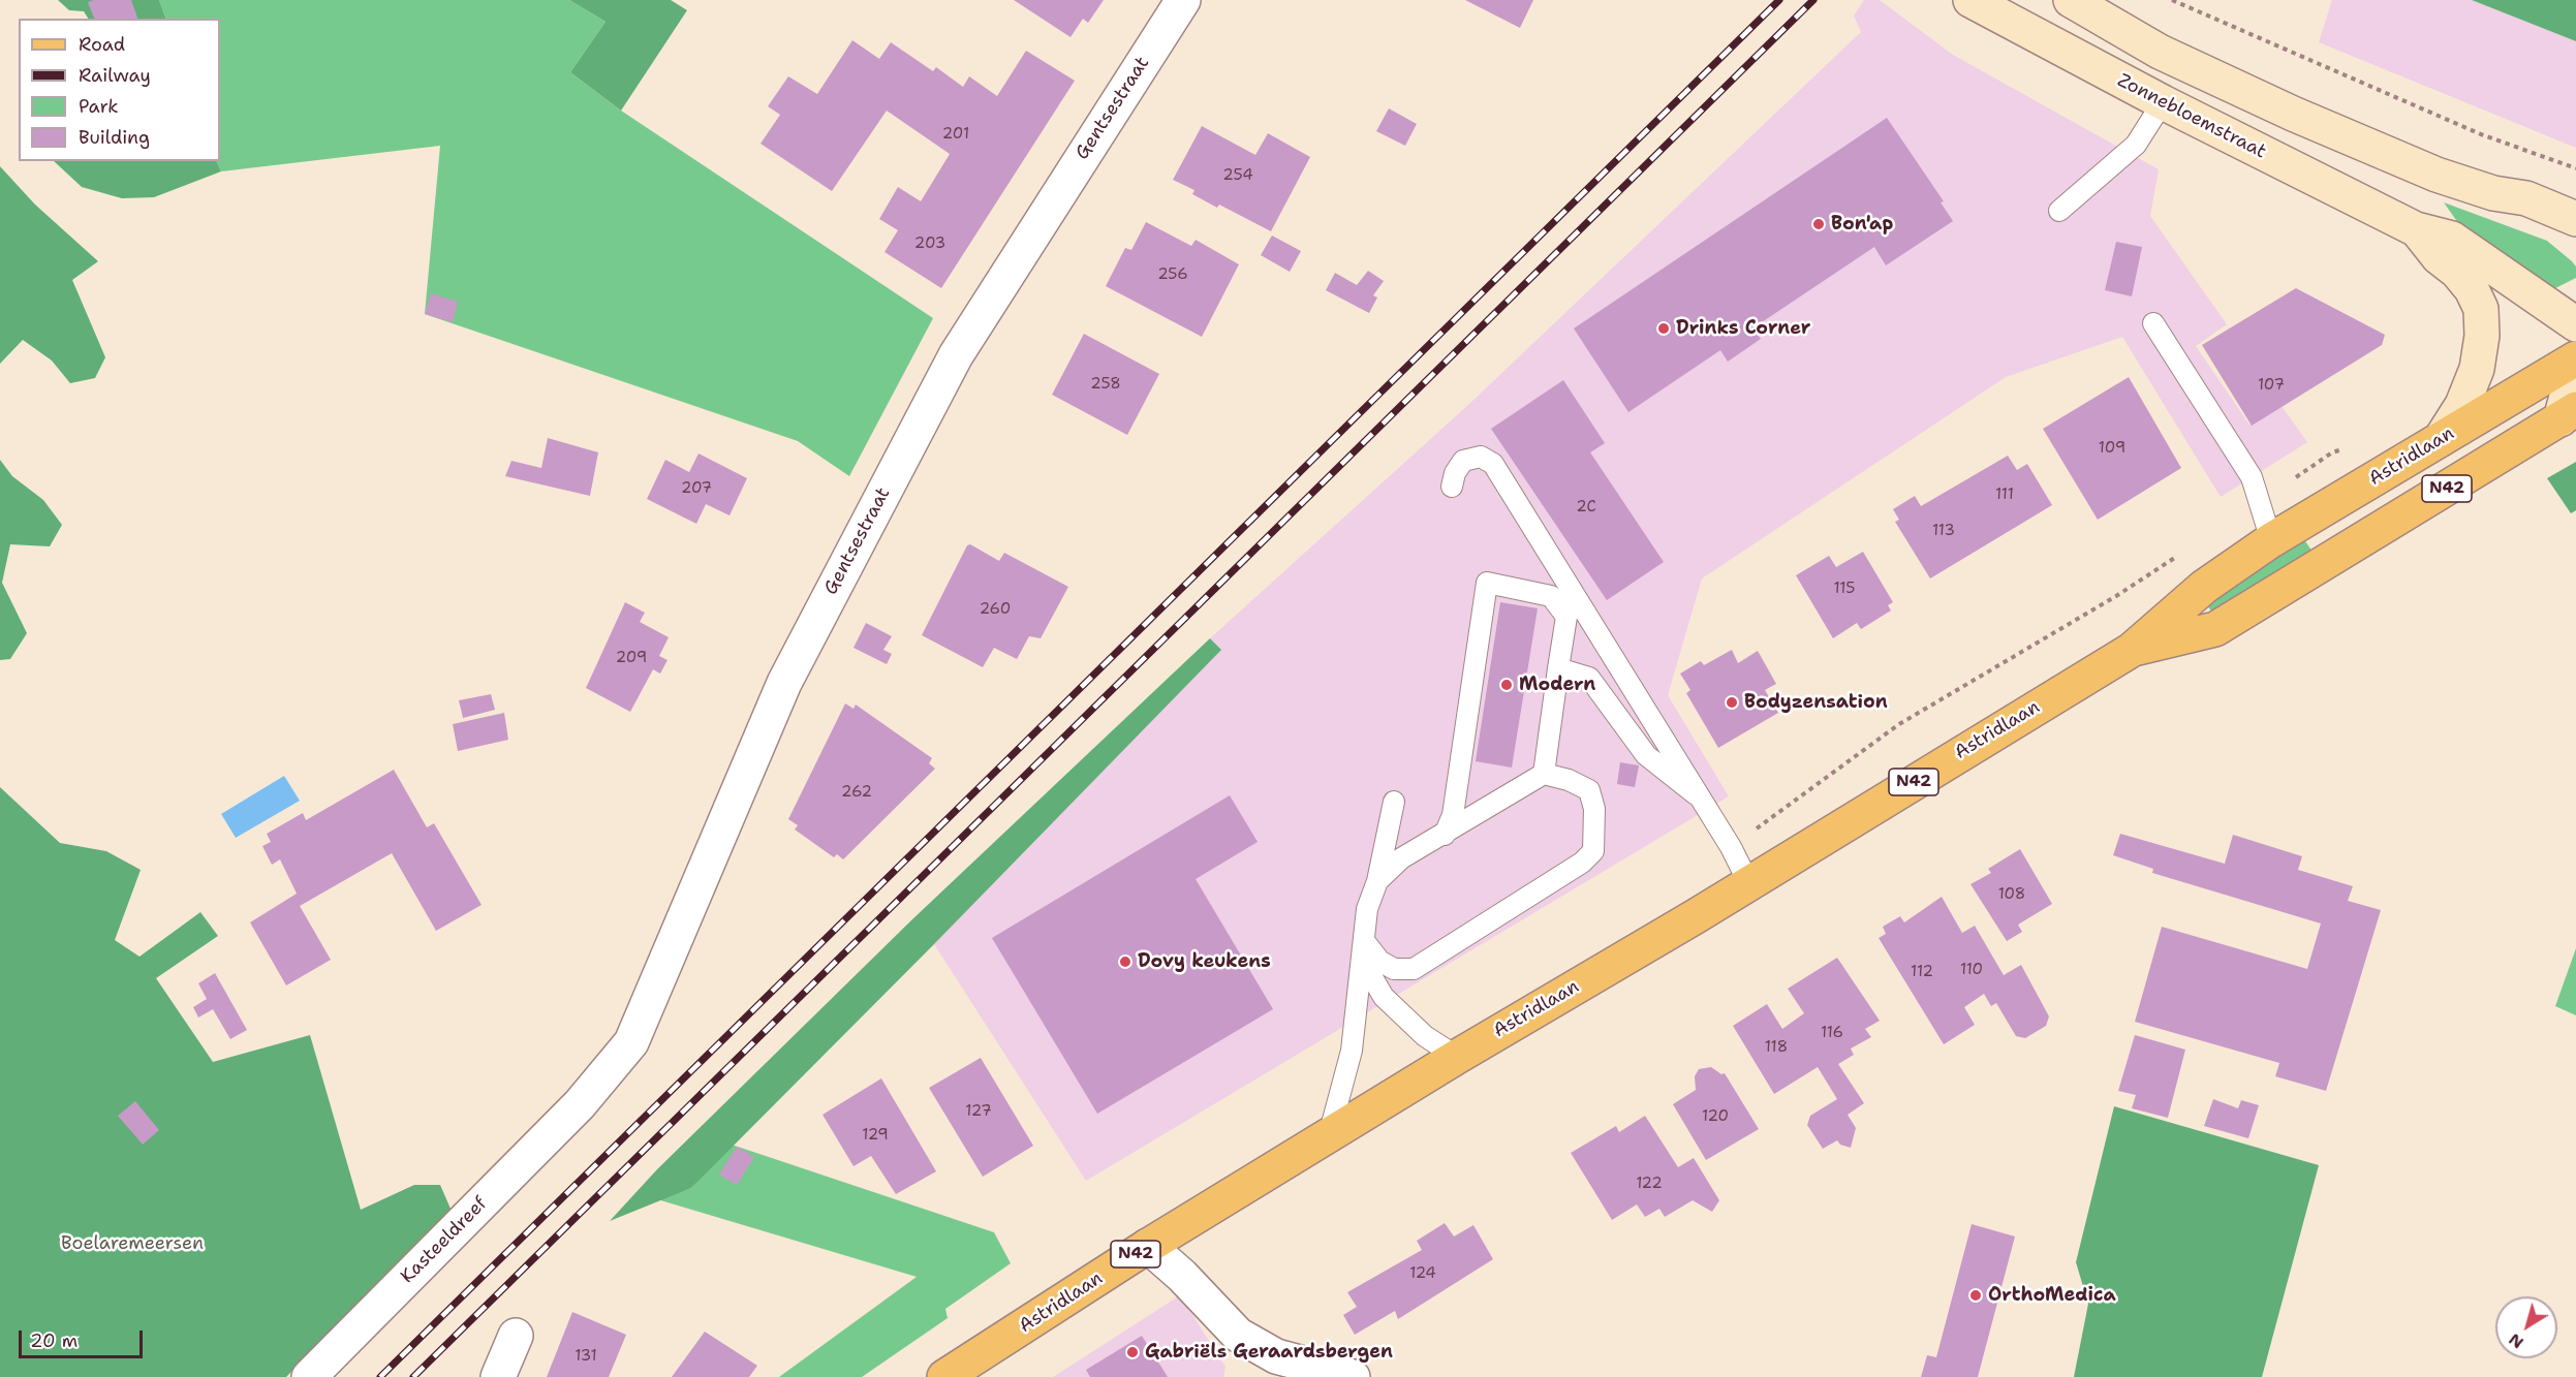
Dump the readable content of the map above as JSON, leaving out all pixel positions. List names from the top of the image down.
{
  "streets": {
    "main road": ["Zonnebloemstraat", "Astridlaan", "N42"],
    "street": ["Gentsestraat", "Kasteeldreef"]
  },
  "crossings": [
    ["Gentsestraat", "Kasteeldreef"]
  ],
  "parks": ["Boelaremeersen"],
  "places": [
    "Bon'ap",
    "Drinks Corner",
    "Modern",
    "Bodyzensation",
    "Dovy keukens",
    "OrthoMedica",
    "Gabriëls Geraardsbergen"
  ],
  "house_numbers": [
    "201",
    "254",
    "203",
    "256",
    "258",
    "107",
    "109",
    "207",
    "111",
    "2C",
    "113",
    "115",
    "260",
    "209",
    "262",
    "108",
    "110",
    "112",
    "116",
    "118",
    "127",
    "120",
    "129",
    "122",
    "124",
    "131"
  ],
  "legend": [
    "Road",
    "Railway",
    "Park",
    "Building"
  ],
  "scale_bar": "20 m",
  "north": "bottom left"
}
